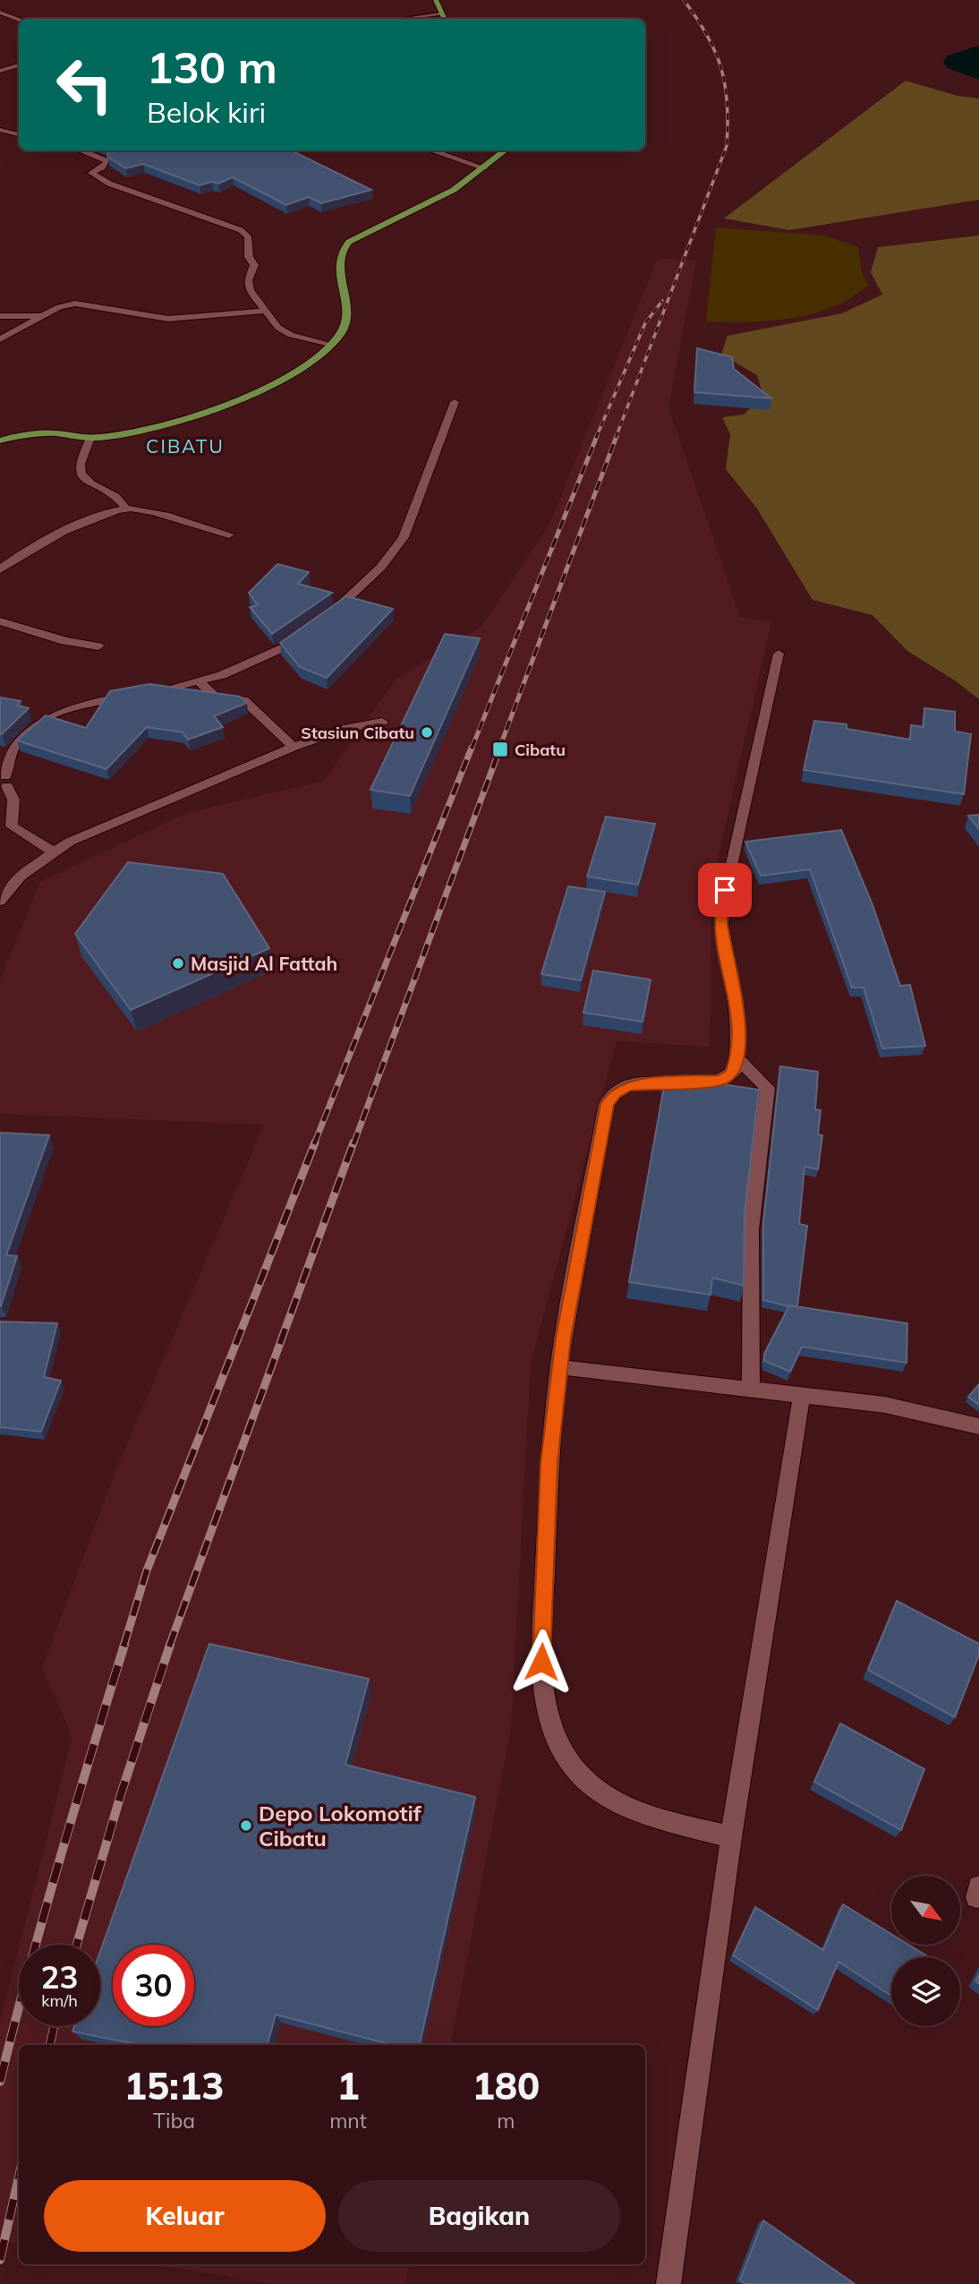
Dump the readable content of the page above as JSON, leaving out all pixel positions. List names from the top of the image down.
{
  "districts": ["CIBATU"],
  "places": {
    "other": ["Stasiun Cibatu", "Masjid Al Fattah", "Depo Lokomotif Cibatu"],
    "transit": ["Cibatu"]
  },
  "north": "bottom right",
  "page": {
    "turn": ["130 m", "Belok kiri"],
    "speed": "23 km/h",
    "limit": "30",
    "eta": [
      "15:13",
      "Tiba",
      "1",
      "mnt",
      "180",
      "m"
    ],
    "buttons": ["Keluar", "Bagikan"]
  }
}
